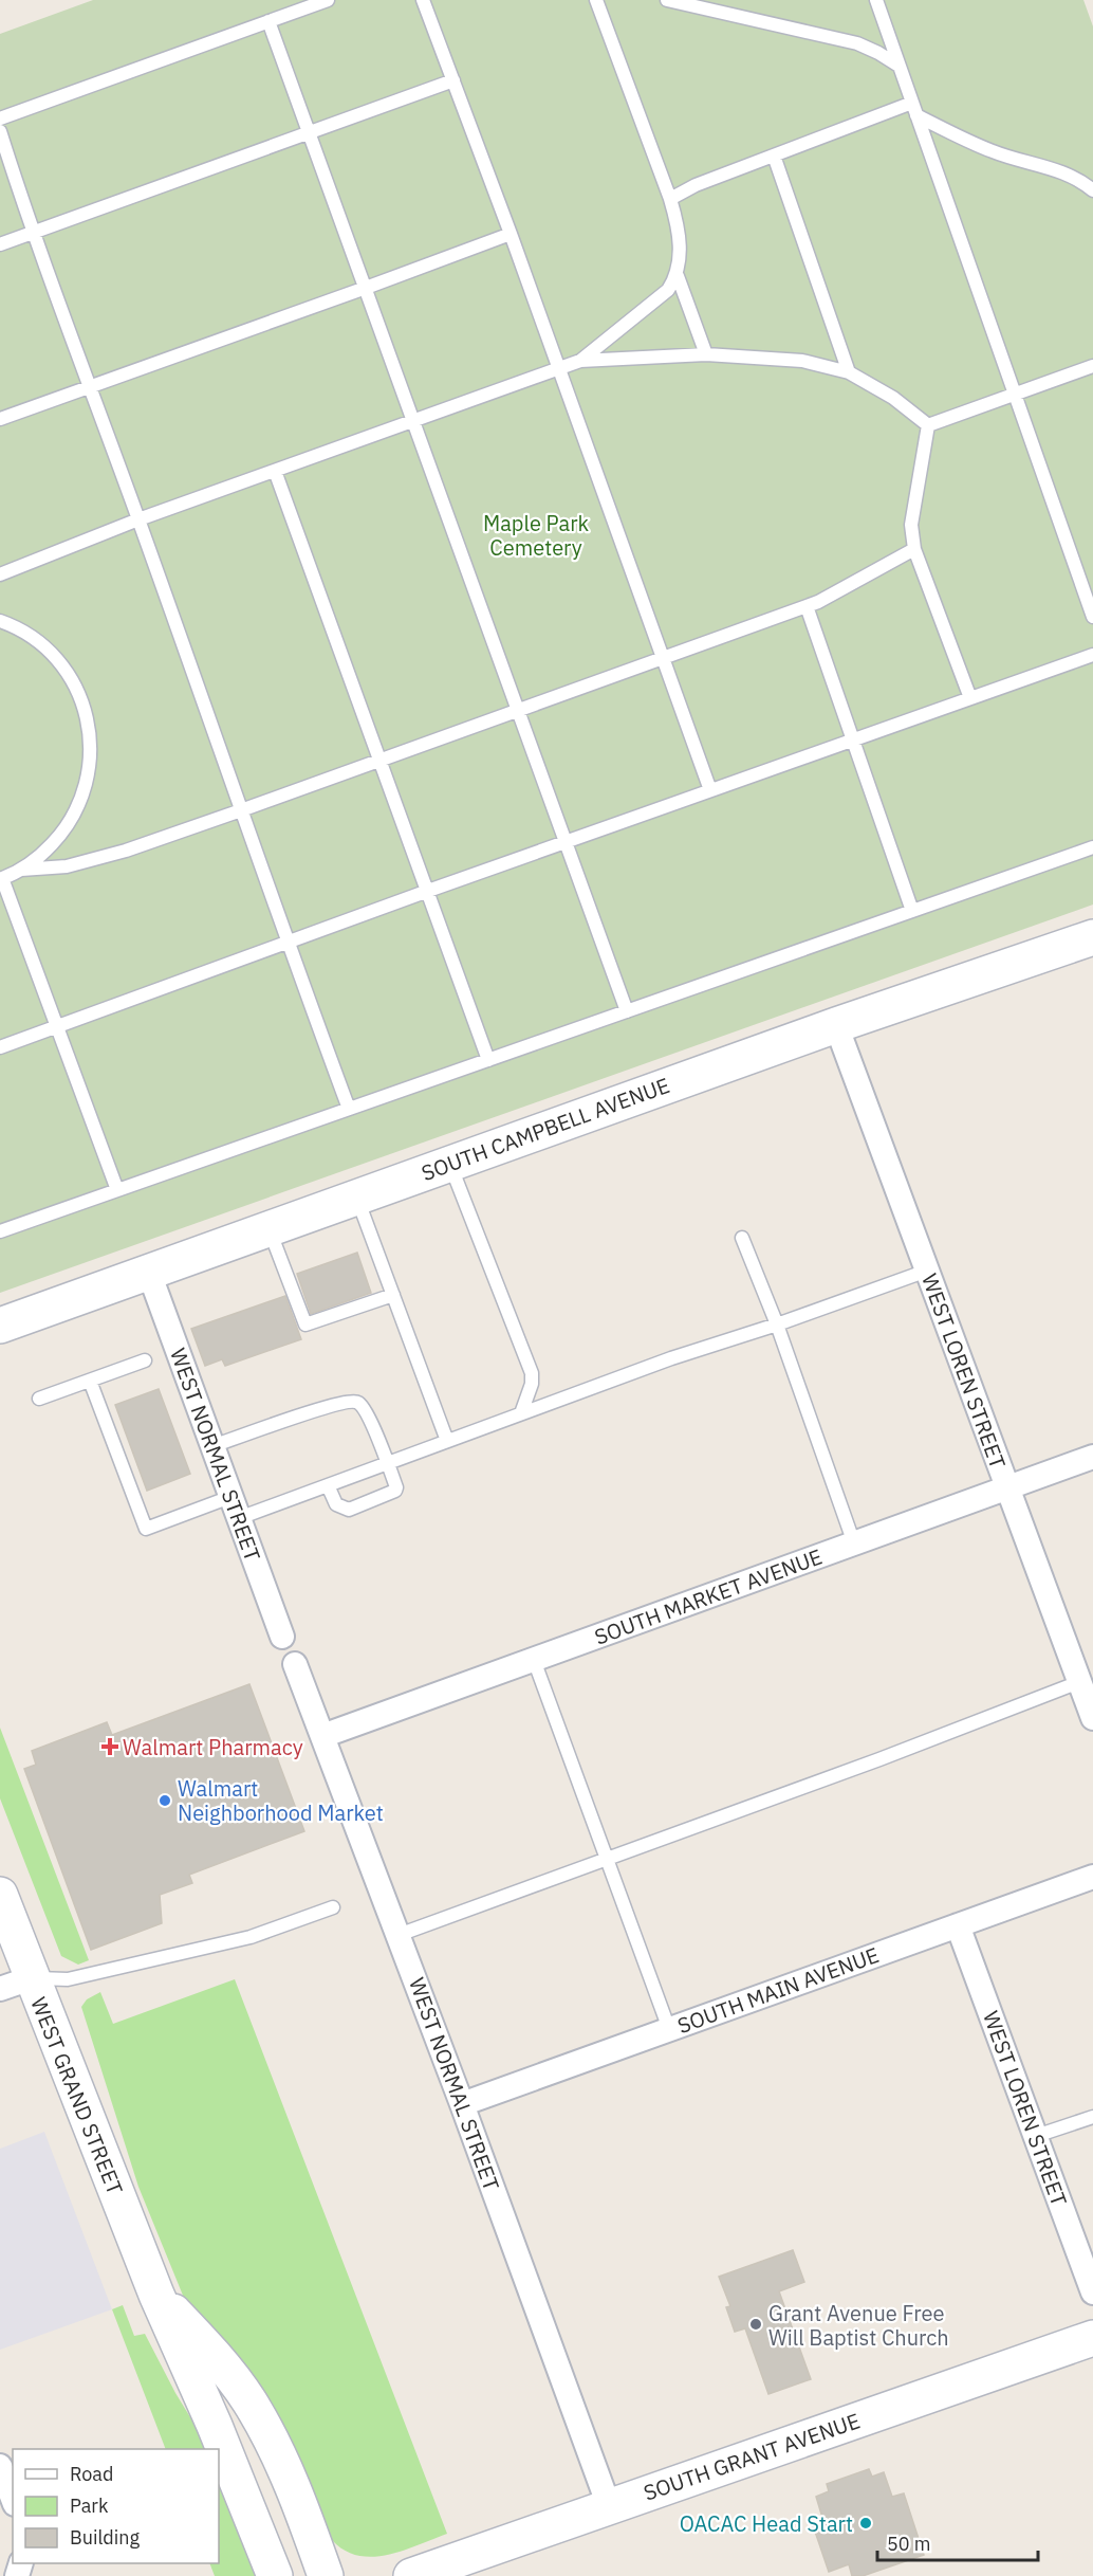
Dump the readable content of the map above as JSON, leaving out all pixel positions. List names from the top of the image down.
{
  "streets": {
    "main road": ["SOUTH CAMPBELL AVENUE", "WEST GRAND STREET", "SOUTH GRANT AVENUE"],
    "street": [
      "WEST LOREN STREET",
      "WEST NORMAL STREET",
      "SOUTH MARKET AVENUE",
      "SOUTH MAIN AVENUE"
    ]
  },
  "crossings": [
    ["SOUTH CAMPBELL AVENUE", "WEST LOREN STREET"],
    ["SOUTH CAMPBELL AVENUE", "WEST NORMAL STREET"],
    ["WEST LOREN STREET", "SOUTH MARKET AVENUE"],
    ["WEST LOREN STREET", "SOUTH MAIN AVENUE"],
    ["WEST NORMAL STREET", "SOUTH MARKET AVENUE"],
    ["WEST NORMAL STREET", "SOUTH MAIN AVENUE"],
    ["WEST NORMAL STREET", "SOUTH GRANT AVENUE"]
  ],
  "parks": ["Maple Park Cemetery"],
  "places": {
    "health": ["Walmart Pharmacy"],
    "other": ["Walmart Neighborhood Market", "Grant Avenue Free Will Baptist Church", "OACAC Head Start"]
  },
  "legend": ["Road", "Park", "Building"],
  "scale_bar": "50 m"
}
